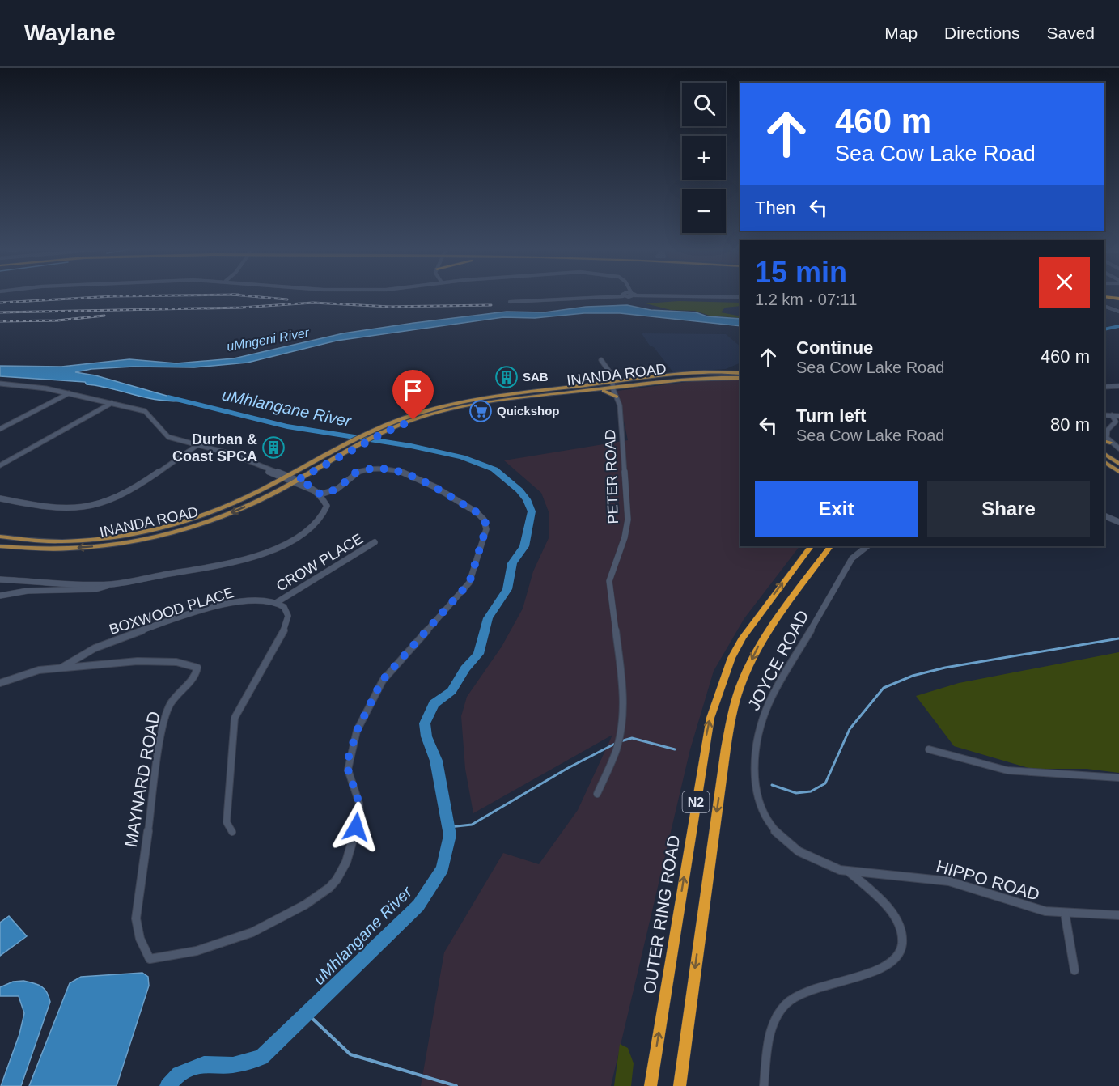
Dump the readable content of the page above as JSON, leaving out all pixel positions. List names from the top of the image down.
{
  "streets": {
    "highway": ["N2", "OUTER RING ROAD"],
    "main road": ["INANDA ROAD"],
    "street": [
      "PETER ROAD",
      "CROW PLACE",
      "BOXWOOD PLACE",
      "JOYCE ROAD",
      "MAYNARD ROAD",
      "HIPPO ROAD"
    ]
  },
  "crossings": [
    ["INANDA ROAD", "PETER ROAD"],
    ["CROW PLACE", "BOXWOOD PLACE"],
    ["BOXWOOD PLACE", "MAYNARD ROAD"],
    ["JOYCE ROAD", "HIPPO ROAD"]
  ],
  "water": ["uMngeni River", "uMhlangane River"],
  "places": {
    "building": ["SAB", "Durban & Coast SPCA"],
    "supermarket": ["Quickshop"]
  },
  "page": {
    "header": "Waylane",
    "nav": ["Map", "Directions", "Saved"],
    "map_buttons": ["+", "−"],
    "turn": ["460 m", "Sea Cow Lake Road"],
    "then": "Then",
    "heading": ["15 min", "1.2 km · 07:11"],
    "list": [
      {
        "name": "Continue",
        "note": "Sea Cow Lake Road",
        "value": "460 m"
      },
      {
        "name": "Turn left",
        "note": "Sea Cow Lake Road",
        "value": "80 m"
      }
    ],
    "buttons": ["Exit", "Share"]
  }
}
